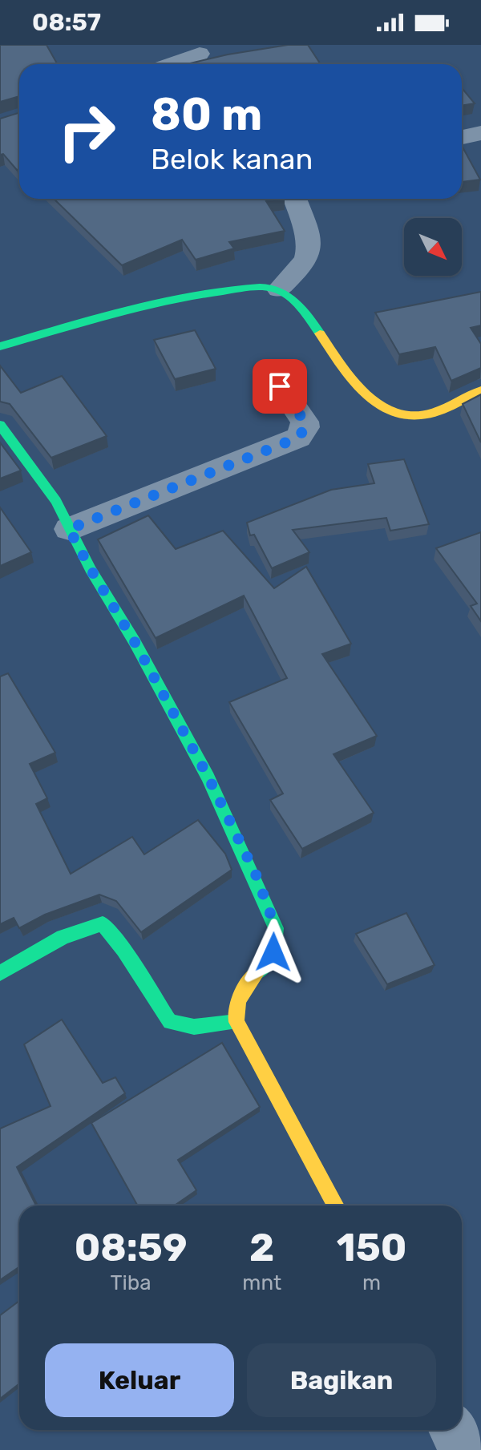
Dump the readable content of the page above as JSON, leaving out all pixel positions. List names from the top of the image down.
{
  "north": "bottom right",
  "page": {
    "status": "08:57",
    "turn": ["80 m", "Belok kanan"],
    "eta": [
      "08:59",
      "Tiba",
      "2",
      "mnt",
      "150",
      "m"
    ],
    "buttons": ["Keluar", "Bagikan"]
  }
}
